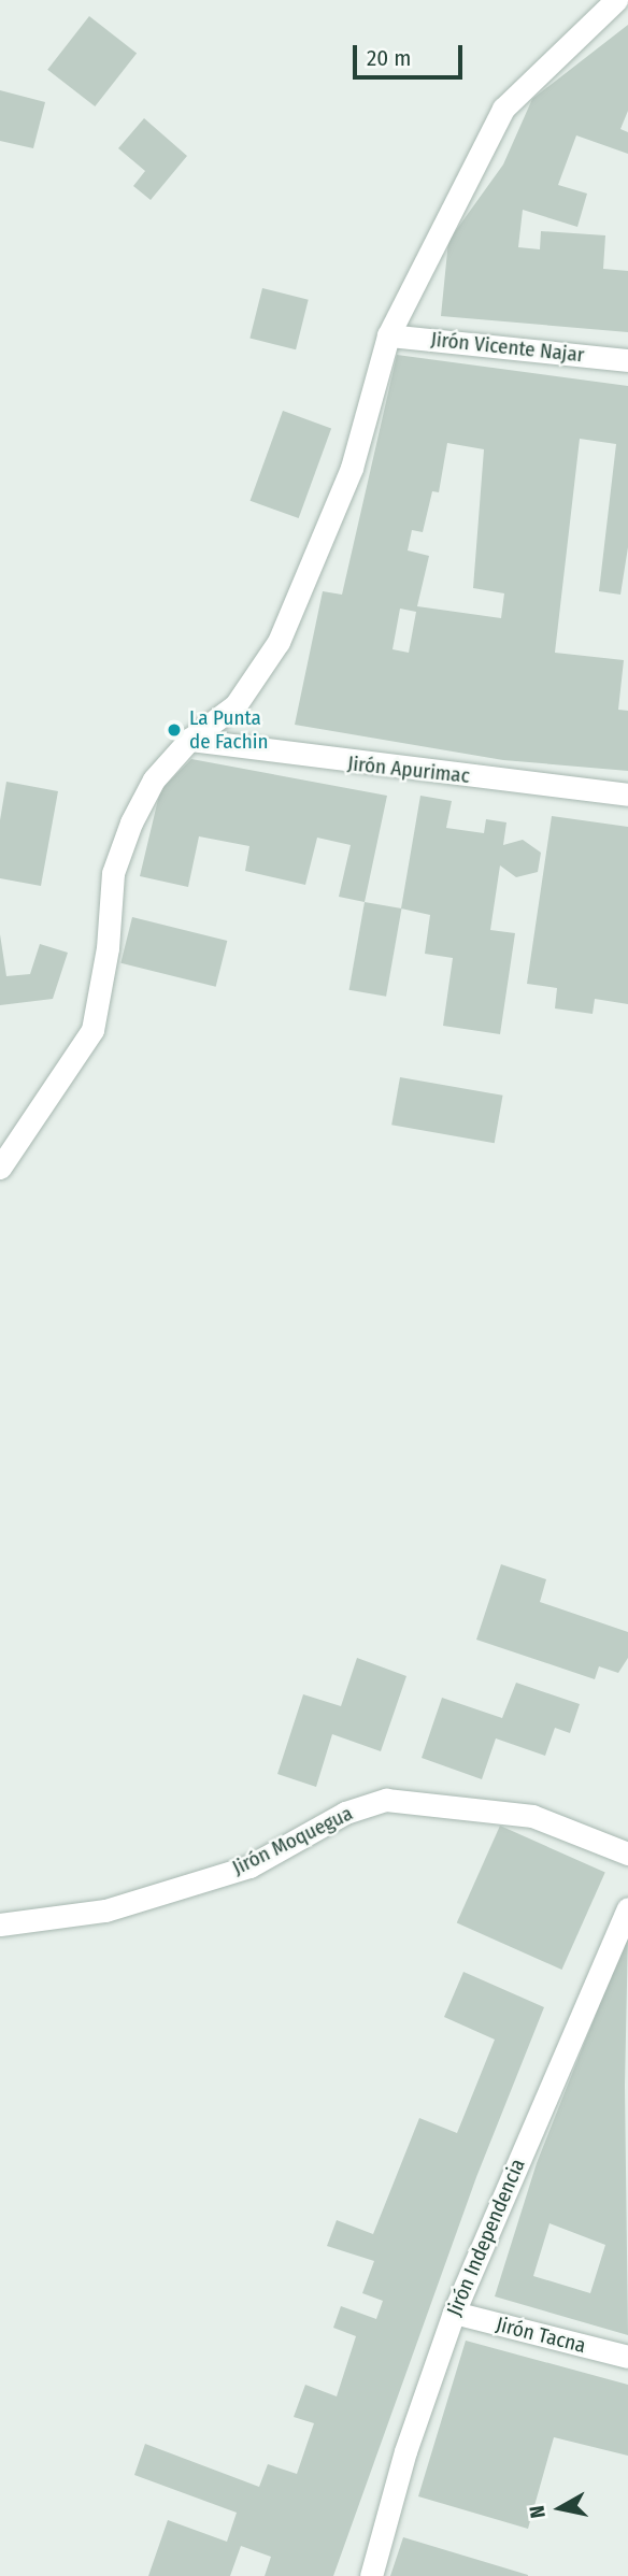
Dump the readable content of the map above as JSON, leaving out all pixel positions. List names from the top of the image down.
{
  "streets": {
    "street": [
      "Jirón Vicente Najar",
      "Jirón Apurimac",
      "Jirón Moquegua",
      "Jirón Independencia",
      "Jirón Tacna"
    ]
  },
  "crossings": [
    ["Jirón Independencia", "Jirón Tacna"]
  ],
  "places": ["La Punta de Fachin"],
  "scale_bar": "20 m",
  "north": "left"
}
